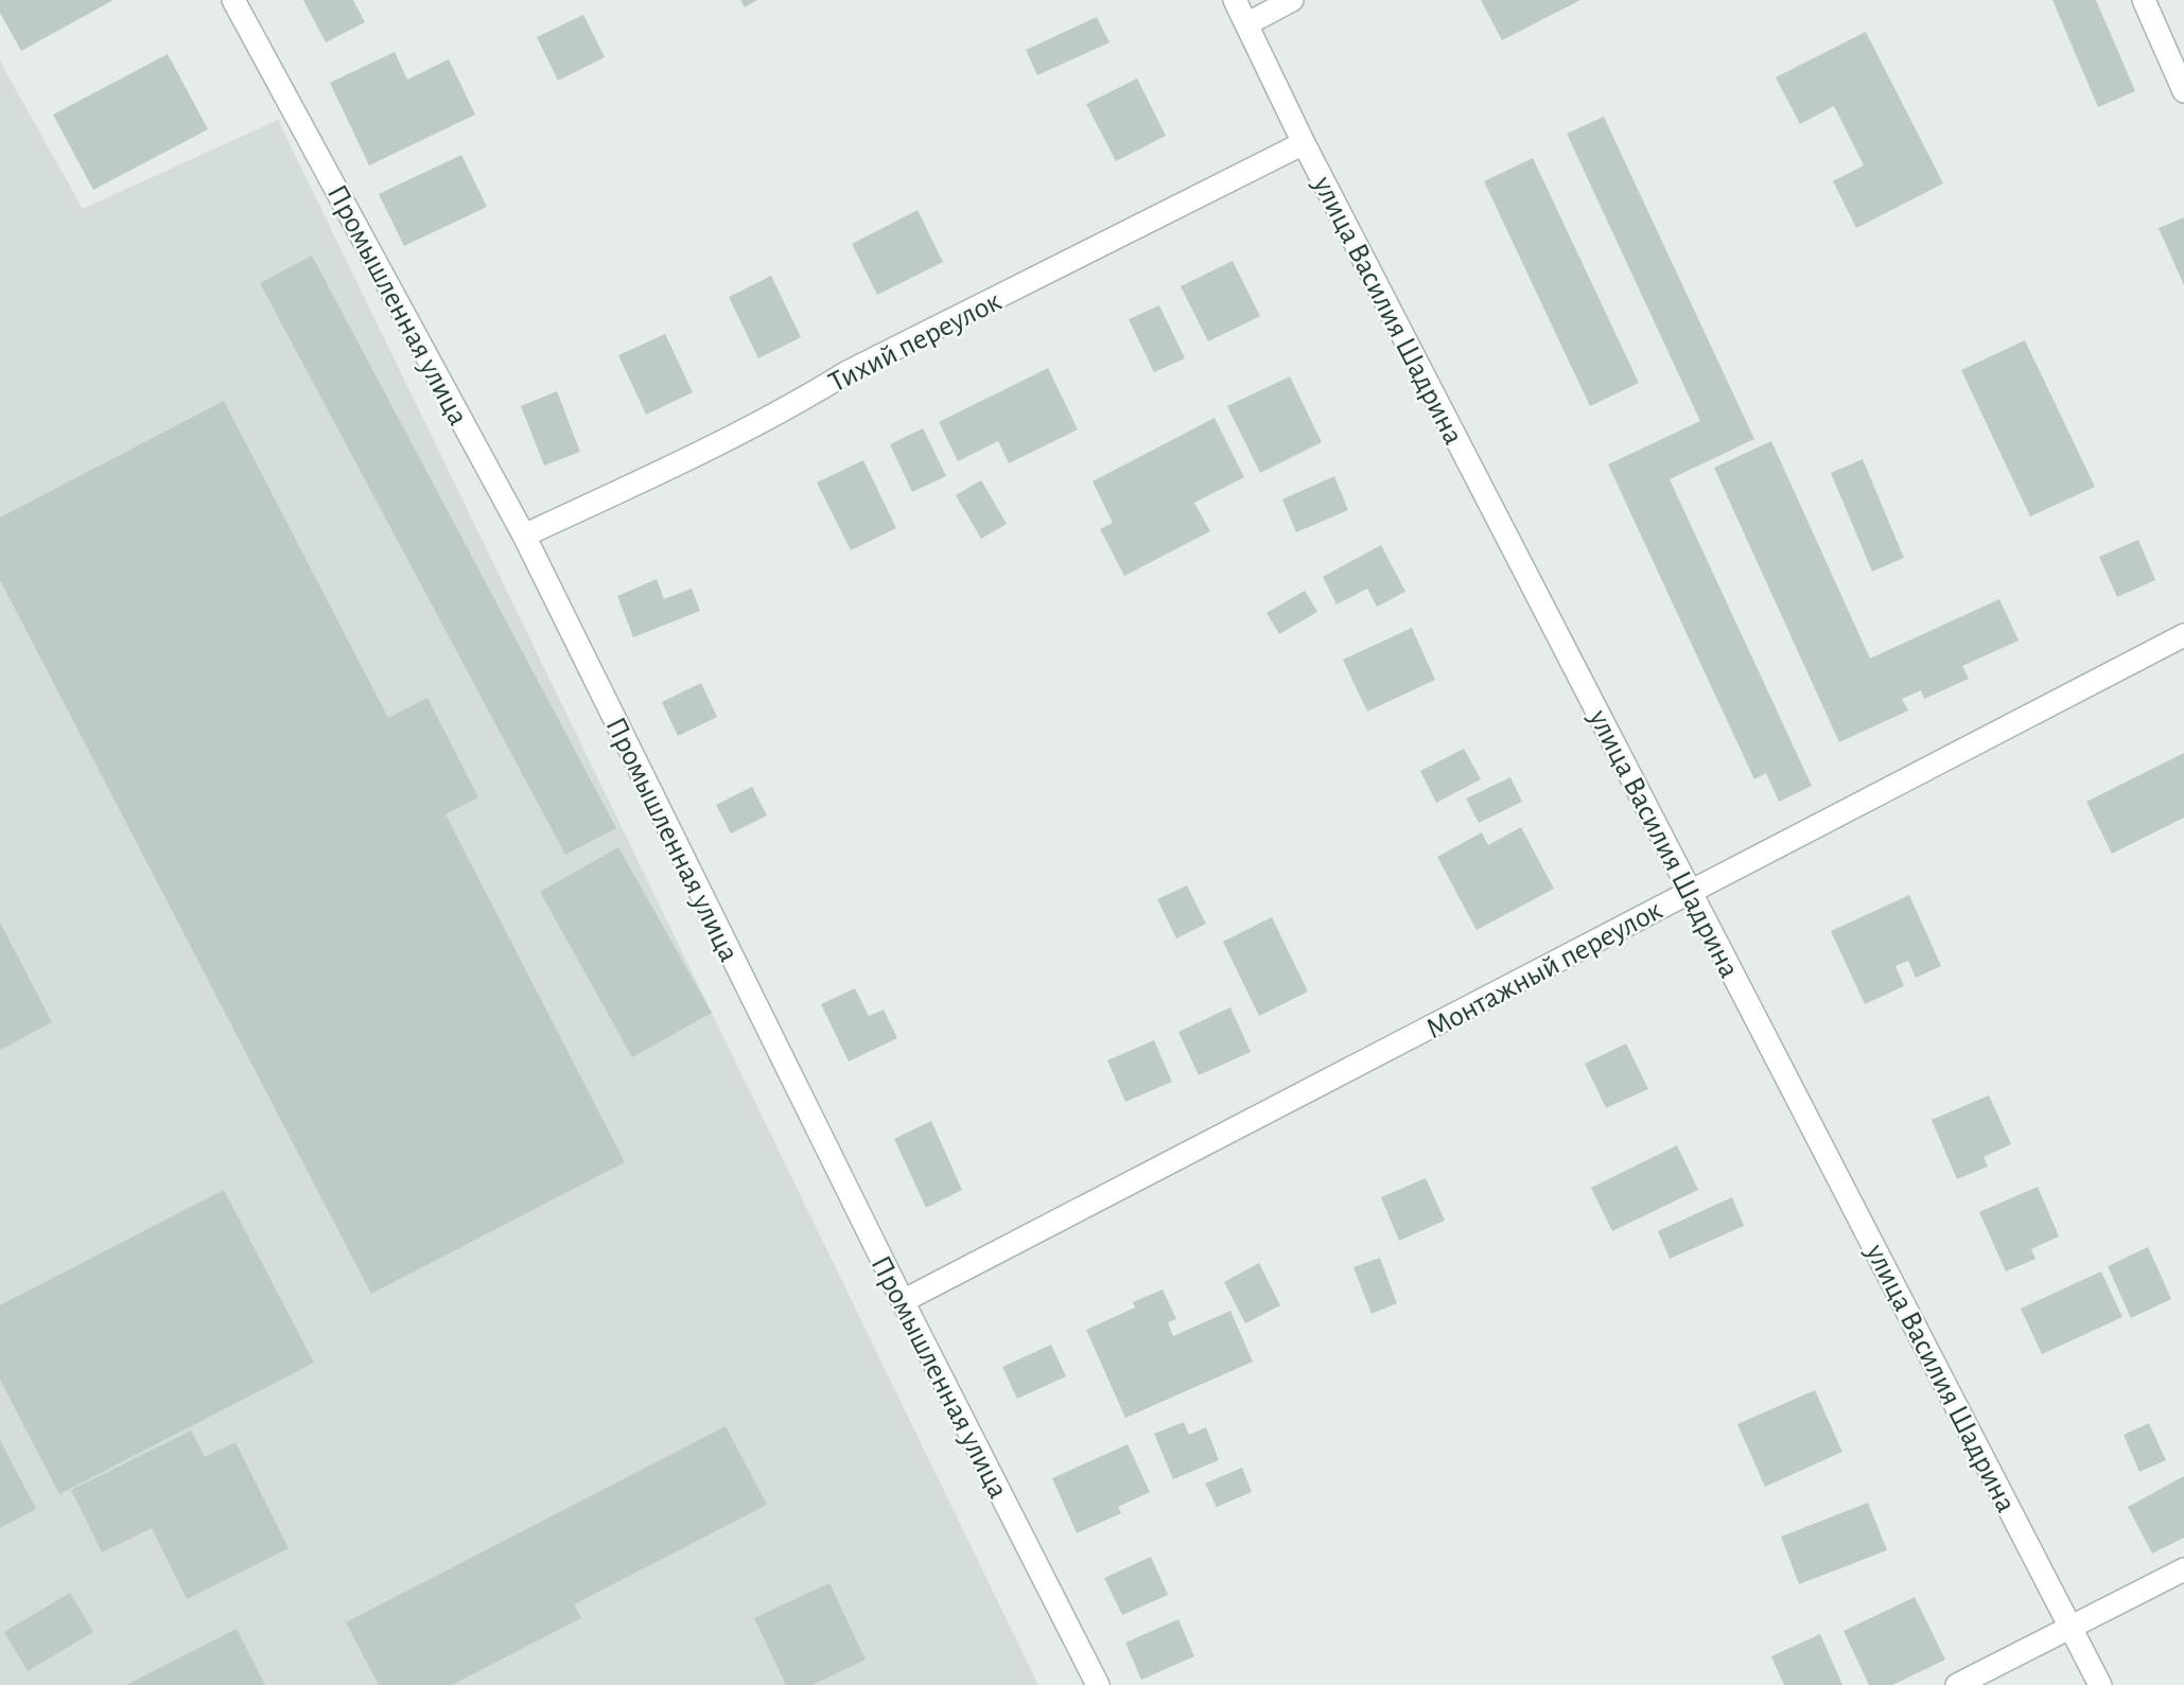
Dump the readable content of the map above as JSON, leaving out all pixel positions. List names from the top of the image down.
{
  "streets": {
    "street": [
      "Промышленная улица",
      "улица Василия Шадрина",
      "Тихий переулок",
      "Монтажный переулок"
    ]
  },
  "crossings": [
    ["Промышленная улица", "Тихий переулок"],
    ["Промышленная улица", "Монтажный переулок"],
    ["улица Василия Шадрина", "Тихий переулок"],
    ["улица Василия Шадрина", "Монтажный переулок"]
  ]
}
